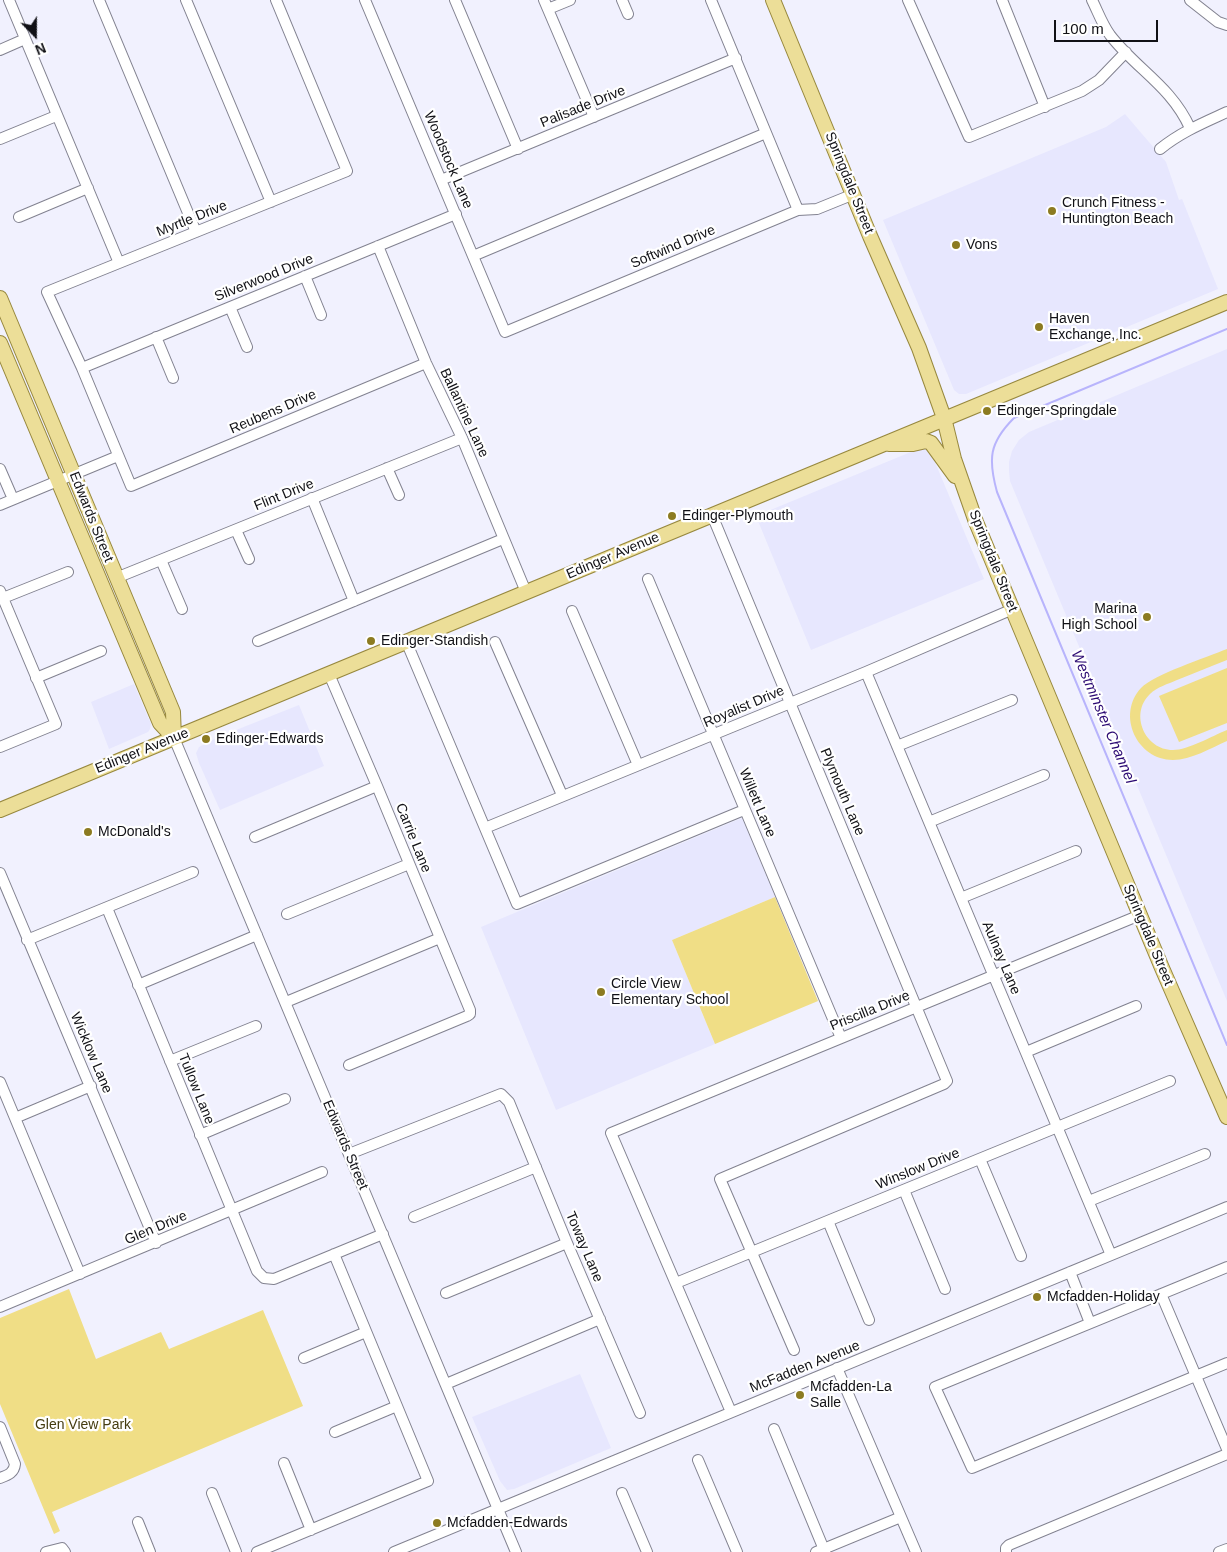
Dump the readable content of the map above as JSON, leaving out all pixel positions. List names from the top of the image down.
{
  "streets": {
    "main road": ["Springdale Street", "Edwards Street", "Edinger Avenue"],
    "street": [
      "Palisade Drive",
      "Woodstock Lane",
      "Myrtle Drive",
      "Softwind Drive",
      "Silverwood Drive",
      "Reubens Drive",
      "Ballantine Lane",
      "Flint Drive",
      "Royalist Drive",
      "Plymouth Lane",
      "Willett Lane",
      "Carrie Lane",
      "Aulnay Lane",
      "Priscilla Drive",
      "Wicklow Lane",
      "Tullow Lane",
      "Winslow Drive",
      "Glen Drive",
      "Toway Lane",
      "McFadden Avenue"
    ]
  },
  "crossings": [
    ["Palisade Drive", "Woodstock Lane"],
    ["Woodstock Lane", "Softwind Drive"],
    ["Woodstock Lane", "Silverwood Drive"],
    ["Springdale Street", "Softwind Drive"],
    ["Springdale Street", "Edinger Avenue"],
    ["Springdale Street", "Royalist Drive"],
    ["Springdale Street", "Priscilla Drive"],
    ["Myrtle Drive", "Silverwood Drive"],
    ["Silverwood Drive", "Ballantine Lane"],
    ["Reubens Drive", "Ballantine Lane"],
    ["Ballantine Lane", "Flint Drive"],
    ["Ballantine Lane", "Edinger Avenue"],
    ["Flint Drive", "Edwards Street"],
    ["Edwards Street", "Edinger Avenue"],
    ["Edwards Street", "Toway Lane"],
    ["Edwards Street", "McFadden Avenue"],
    ["Edinger Avenue", "Plymouth Lane"],
    ["Edinger Avenue", "Carrie Lane"],
    ["Royalist Drive", "Plymouth Lane"],
    ["Royalist Drive", "Willett Lane"],
    ["Royalist Drive", "Aulnay Lane"],
    ["Plymouth Lane", "Priscilla Drive"],
    ["Plymouth Lane", "Winslow Drive"],
    ["Willett Lane", "Priscilla Drive"],
    ["Aulnay Lane", "Priscilla Drive"],
    ["Aulnay Lane", "Winslow Drive"],
    ["Aulnay Lane", "McFadden Avenue"],
    ["Priscilla Drive", "Winslow Drive"],
    ["Wicklow Lane", "Glen Drive"],
    ["Tullow Lane", "Glen Drive"]
  ],
  "water": ["Westminster Channel"],
  "parks": ["Glen View Park"],
  "places": [
    "Crunch Fitness - Huntington Beach",
    "Vons",
    "Haven Exchange, Inc.",
    "Edinger-Springdale",
    "Edinger-Plymouth",
    "Marina High School",
    "Edinger-Standish",
    "Edinger-Edwards",
    "McDonald's",
    "Circle View Elementary School",
    "Mcfadden-Holiday",
    "Mcfadden-La Salle",
    "Mcfadden-Edwards"
  ],
  "scale_bar": "100 m",
  "north": "bottom"
}
